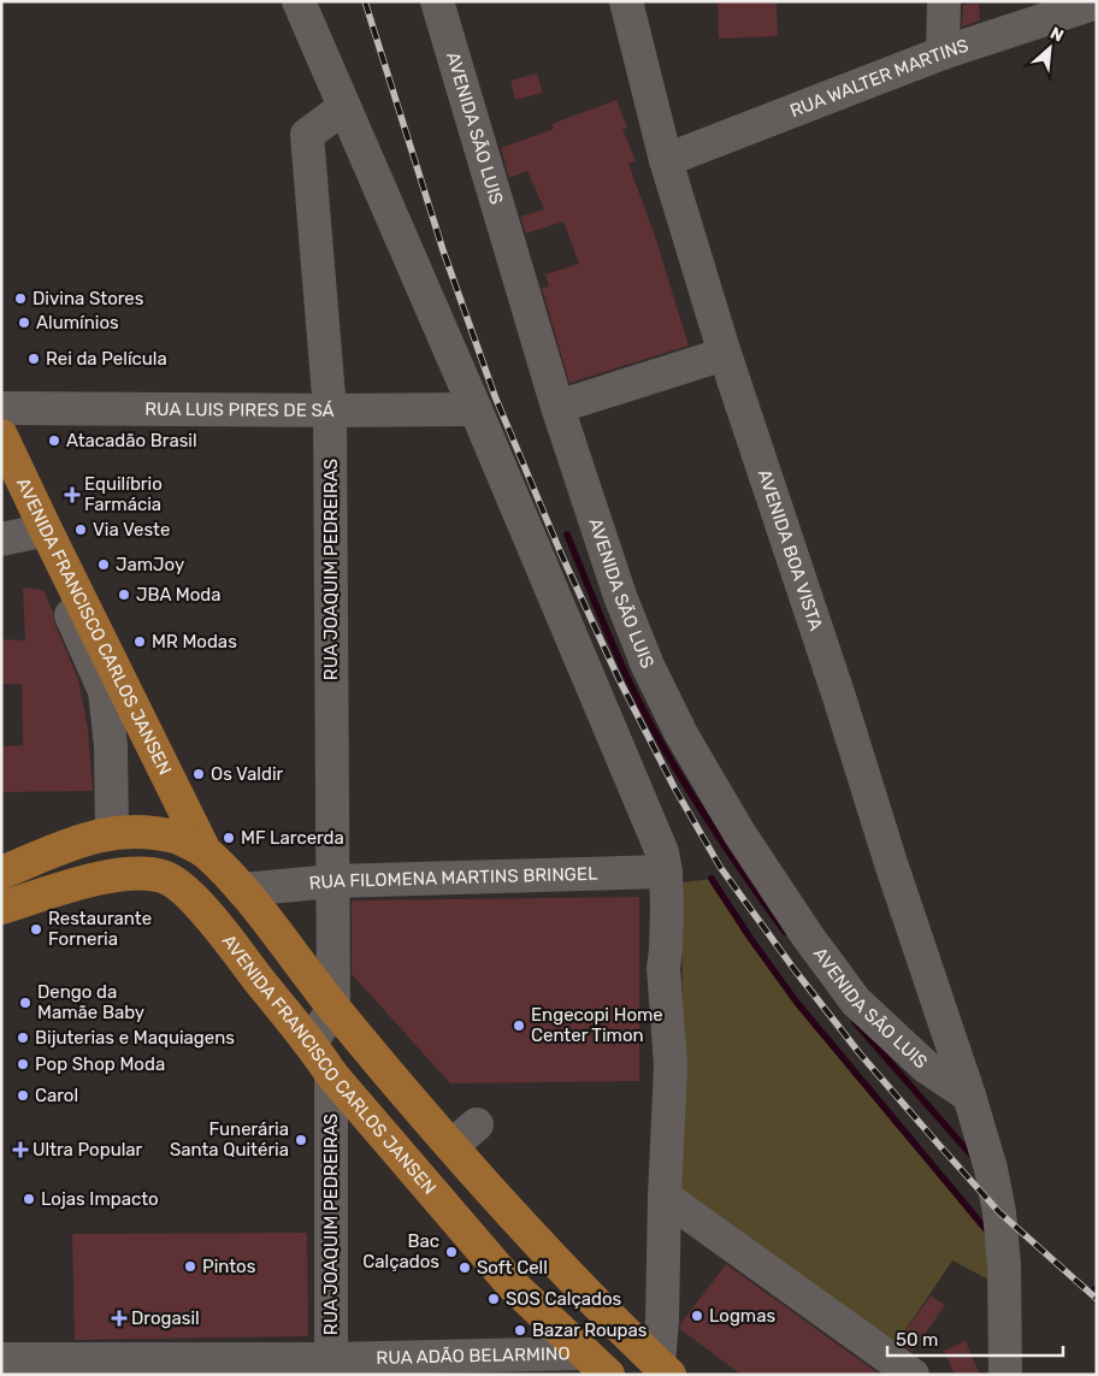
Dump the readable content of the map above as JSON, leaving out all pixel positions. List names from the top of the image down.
{
  "streets": {
    "main road": ["AVENIDA FRANCISCO CARLOS JANSEN"],
    "street": [
      "RUA WALTER MARTINS",
      "AVENIDA SÃO LUIS",
      "RUA LUIS PIRES DE SÁ",
      "AVENIDA BOA VISTA",
      "RUA JOAQUIM PEDREIRAS",
      "RUA FILOMENA MARTINS BRINGEL",
      "RUA ADÃO BELARMINO"
    ]
  },
  "crossings": [
    ["RUA WALTER MARTINS", "AVENIDA BOA VISTA"],
    ["AVENIDA SÃO LUIS", "AVENIDA BOA VISTA"],
    ["RUA LUIS PIRES DE SÁ", "RUA JOAQUIM PEDREIRAS"],
    ["RUA JOAQUIM PEDREIRAS", "AVENIDA FRANCISCO CARLOS JANSEN"],
    ["RUA JOAQUIM PEDREIRAS", "RUA FILOMENA MARTINS BRINGEL"],
    ["RUA JOAQUIM PEDREIRAS", "RUA ADÃO BELARMINO"],
    ["AVENIDA FRANCISCO CARLOS JANSEN", "RUA FILOMENA MARTINS BRINGEL"],
    ["AVENIDA FRANCISCO CARLOS JANSEN", "RUA ADÃO BELARMINO"]
  ],
  "places": {
    "other": [
      "Divina Stores",
      "Alumínios",
      "Rei da Película",
      "Atacadão Brasil",
      "Via Veste",
      "JamJoy",
      "JBA Moda",
      "MR Modas",
      "Os Valdir",
      "MF Larcerda",
      "Restaurante Forneria",
      "Dengo da Mamãe Baby",
      "Engecopi Home Center Timon",
      "Bijuterias e Maquiagens",
      "Pop Shop Moda",
      "Carol",
      "Funerária Santa Quitéria",
      "Lojas Impacto",
      "Bac Calçados",
      "Pintos",
      "Soft Cell",
      "SOS Calçados",
      "Logmas",
      "Bazar Roupas"
    ],
    "health": ["Equilíbrio Farmácia", "Ultra Popular", "Drogasil"]
  },
  "scale_bar": "50 m",
  "north": "top right"
}
